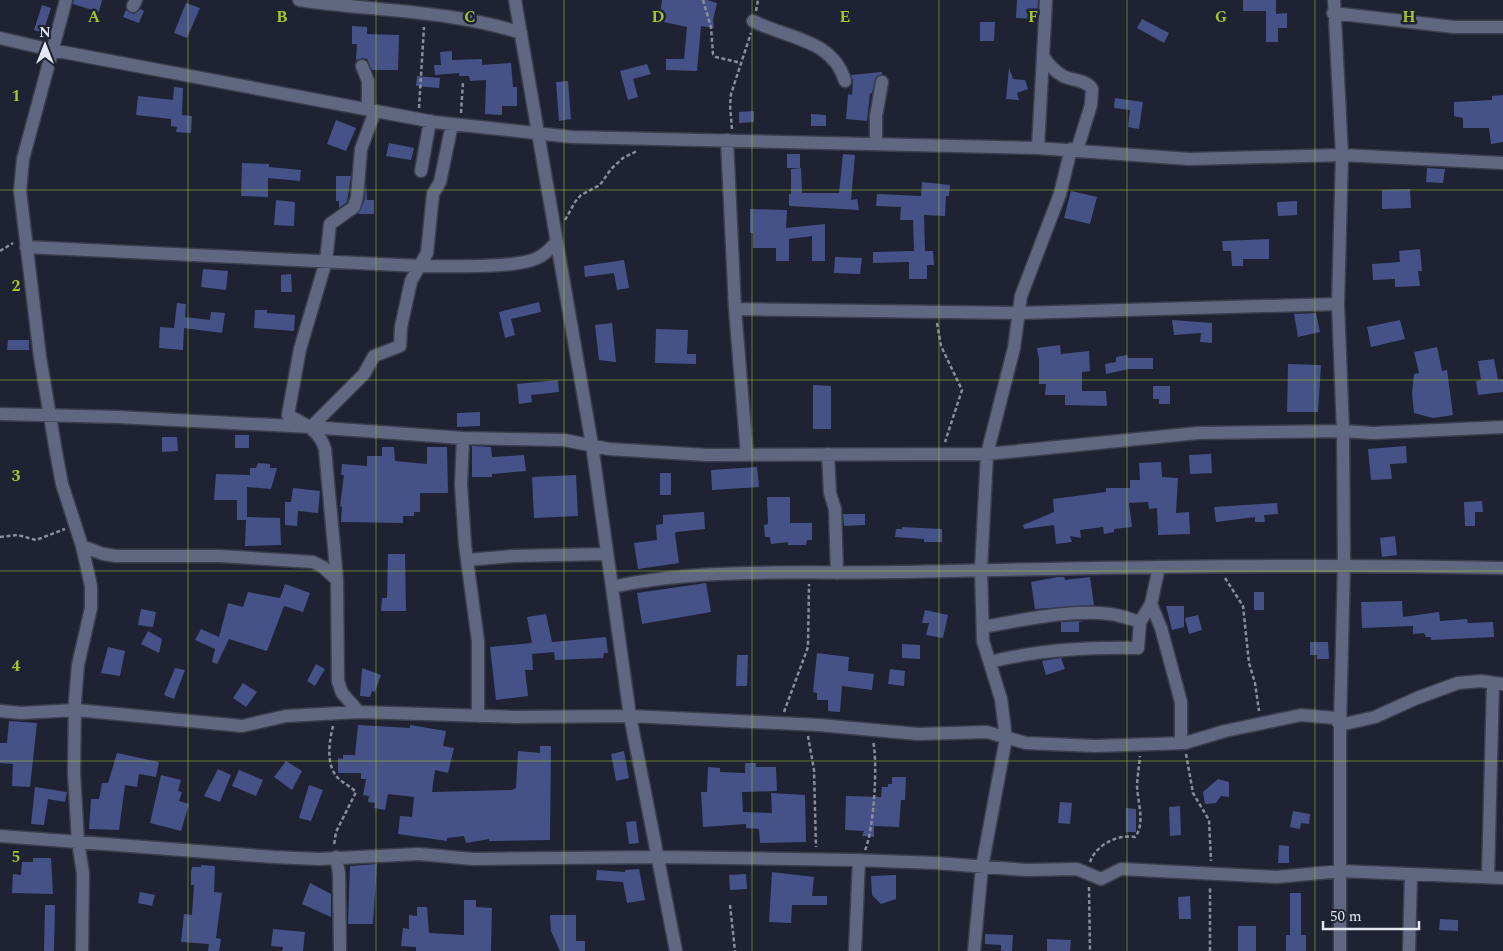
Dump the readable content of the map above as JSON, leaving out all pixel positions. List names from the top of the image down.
{
  "scale_bar": "50 m",
  "north": "top",
  "grid": {
    "columns": [
      "A",
      "B",
      "C",
      "D",
      "E",
      "F",
      "G",
      "H"
    ],
    "rows": [
      "1",
      "2",
      "3",
      "4",
      "5"
    ]
  }
}
